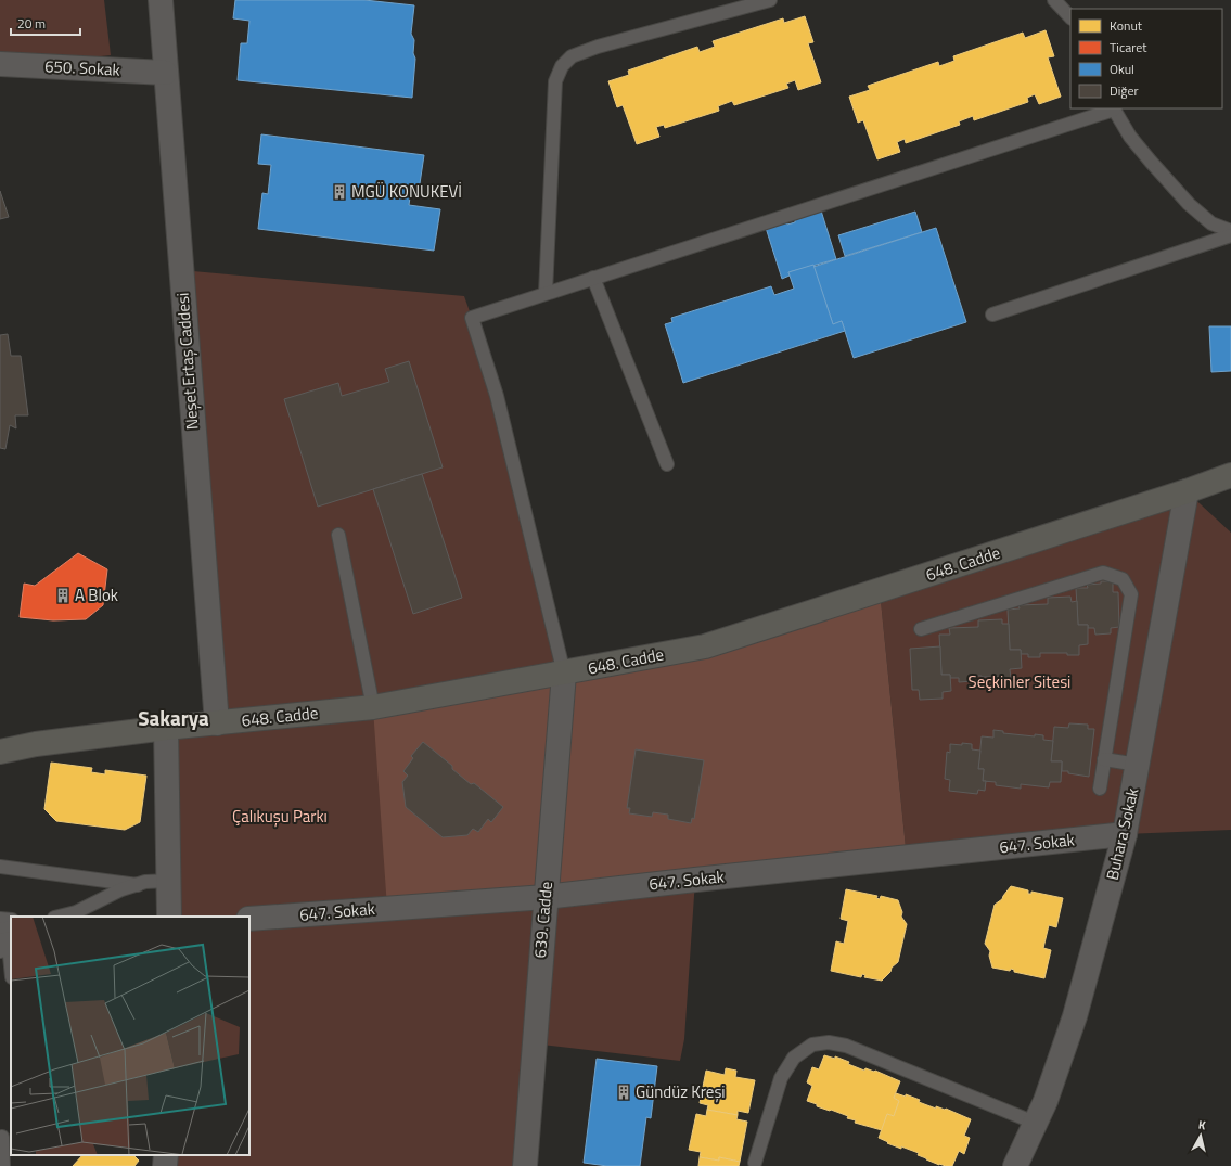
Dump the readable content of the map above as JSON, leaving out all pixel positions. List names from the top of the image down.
{
  "streets": {
    "street": [
      "650. Sokak",
      "Neşet Ertaş Caddesi",
      "648. Cadde",
      "Buhara Sokak",
      "647. Sokak",
      "639. Cadde"
    ]
  },
  "crossings": [
    ["650. Sokak", "Neşet Ertaş Caddesi"],
    ["Neşet Ertaş Caddesi", "648. Cadde"],
    ["648. Cadde", "Buhara Sokak"],
    ["648. Cadde", "639. Cadde"],
    ["Buhara Sokak", "647. Sokak"],
    ["647. Sokak", "639. Cadde"]
  ],
  "districts": ["Sakarya"],
  "parks": ["Seçkinler Sitesi", "Çalıkuşu Parkı"],
  "places": {
    "building": ["MGÜ KONUKEVİ", "A Blok", "Gündüz Kreşi"]
  },
  "legend": [
    "Konut",
    "Ticaret",
    "Okul",
    "Diğer"
  ],
  "scale_bar": "20 m",
  "north": "top"
}
